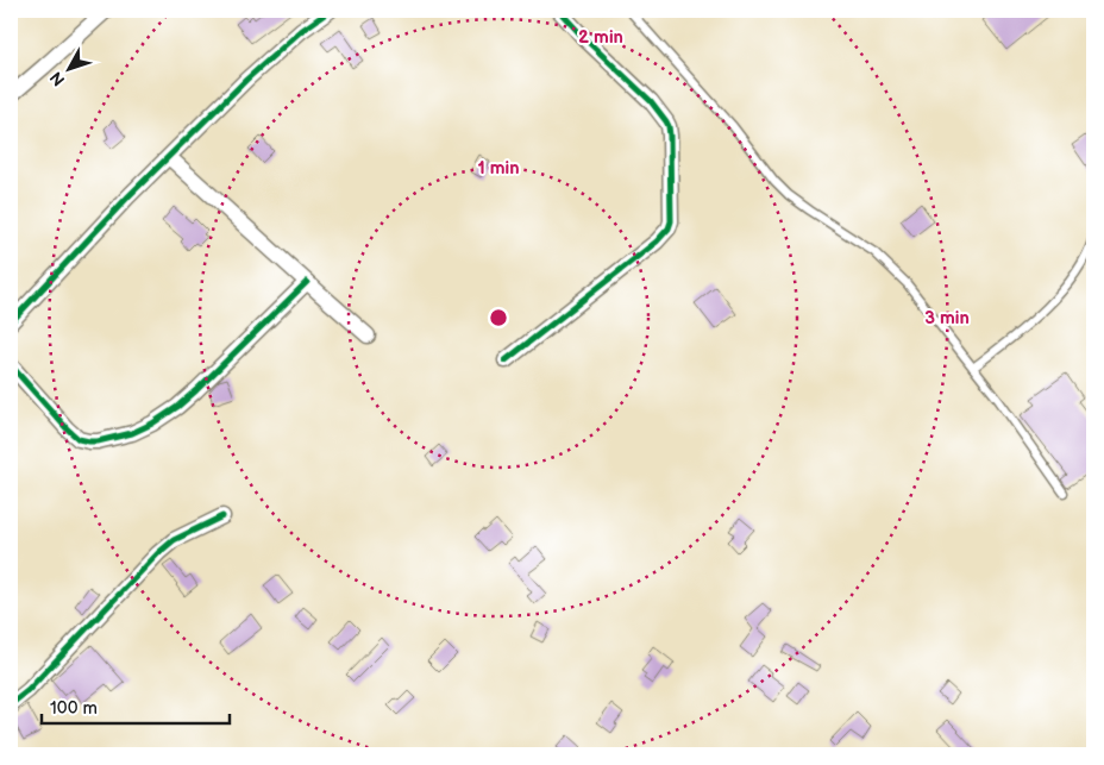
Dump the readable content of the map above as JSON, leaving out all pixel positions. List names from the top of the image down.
{
  "scale_bar": "100 m",
  "north": "bottom left",
  "rings": ["2 min", "1 min", "3 min"]
}
